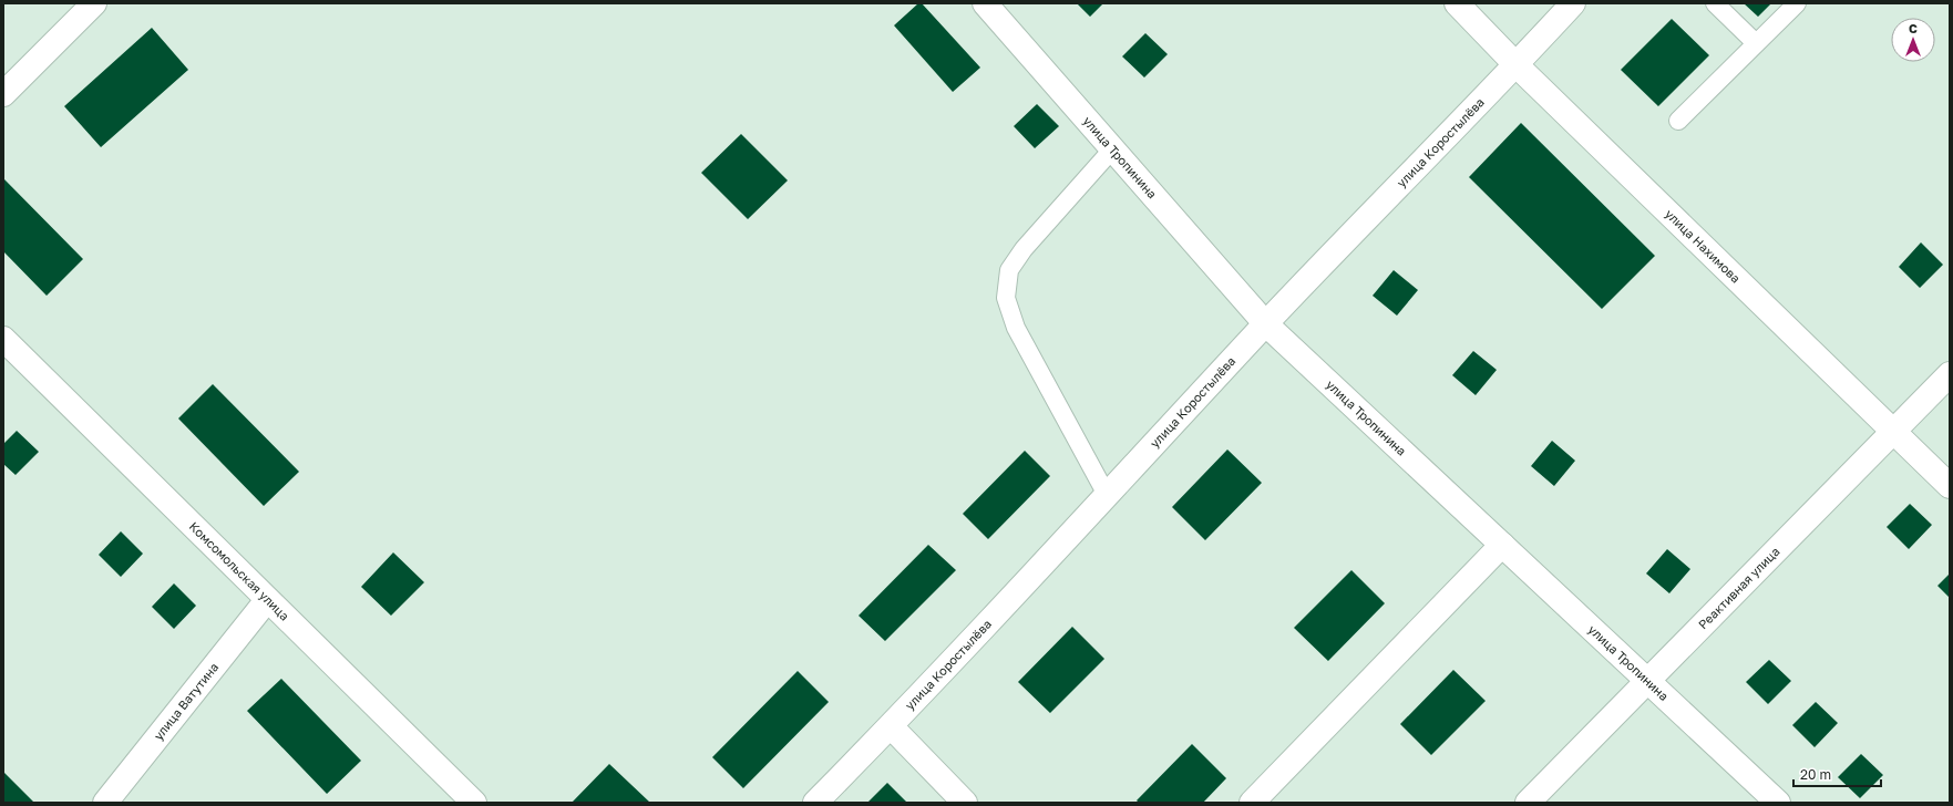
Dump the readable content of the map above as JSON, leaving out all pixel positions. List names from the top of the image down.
{
  "streets": {
    "street": [
      "улица Коростылёва",
      "улица Тропинина",
      "улица Нахимова",
      "Комсомольская улица",
      "Реактивная улица",
      "улица Ватутина"
    ]
  },
  "crossings": [
    ["улица Коростылёва", "улица Тропинина"],
    ["улица Коростылёва", "улица Нахимова"],
    ["улица Тропинина", "Реактивная улица"],
    ["улица Нахимова", "Реактивная улица"],
    ["Комсомольская улица", "улица Ватутина"]
  ],
  "scale_bar": "20 m",
  "north": "top"
}
